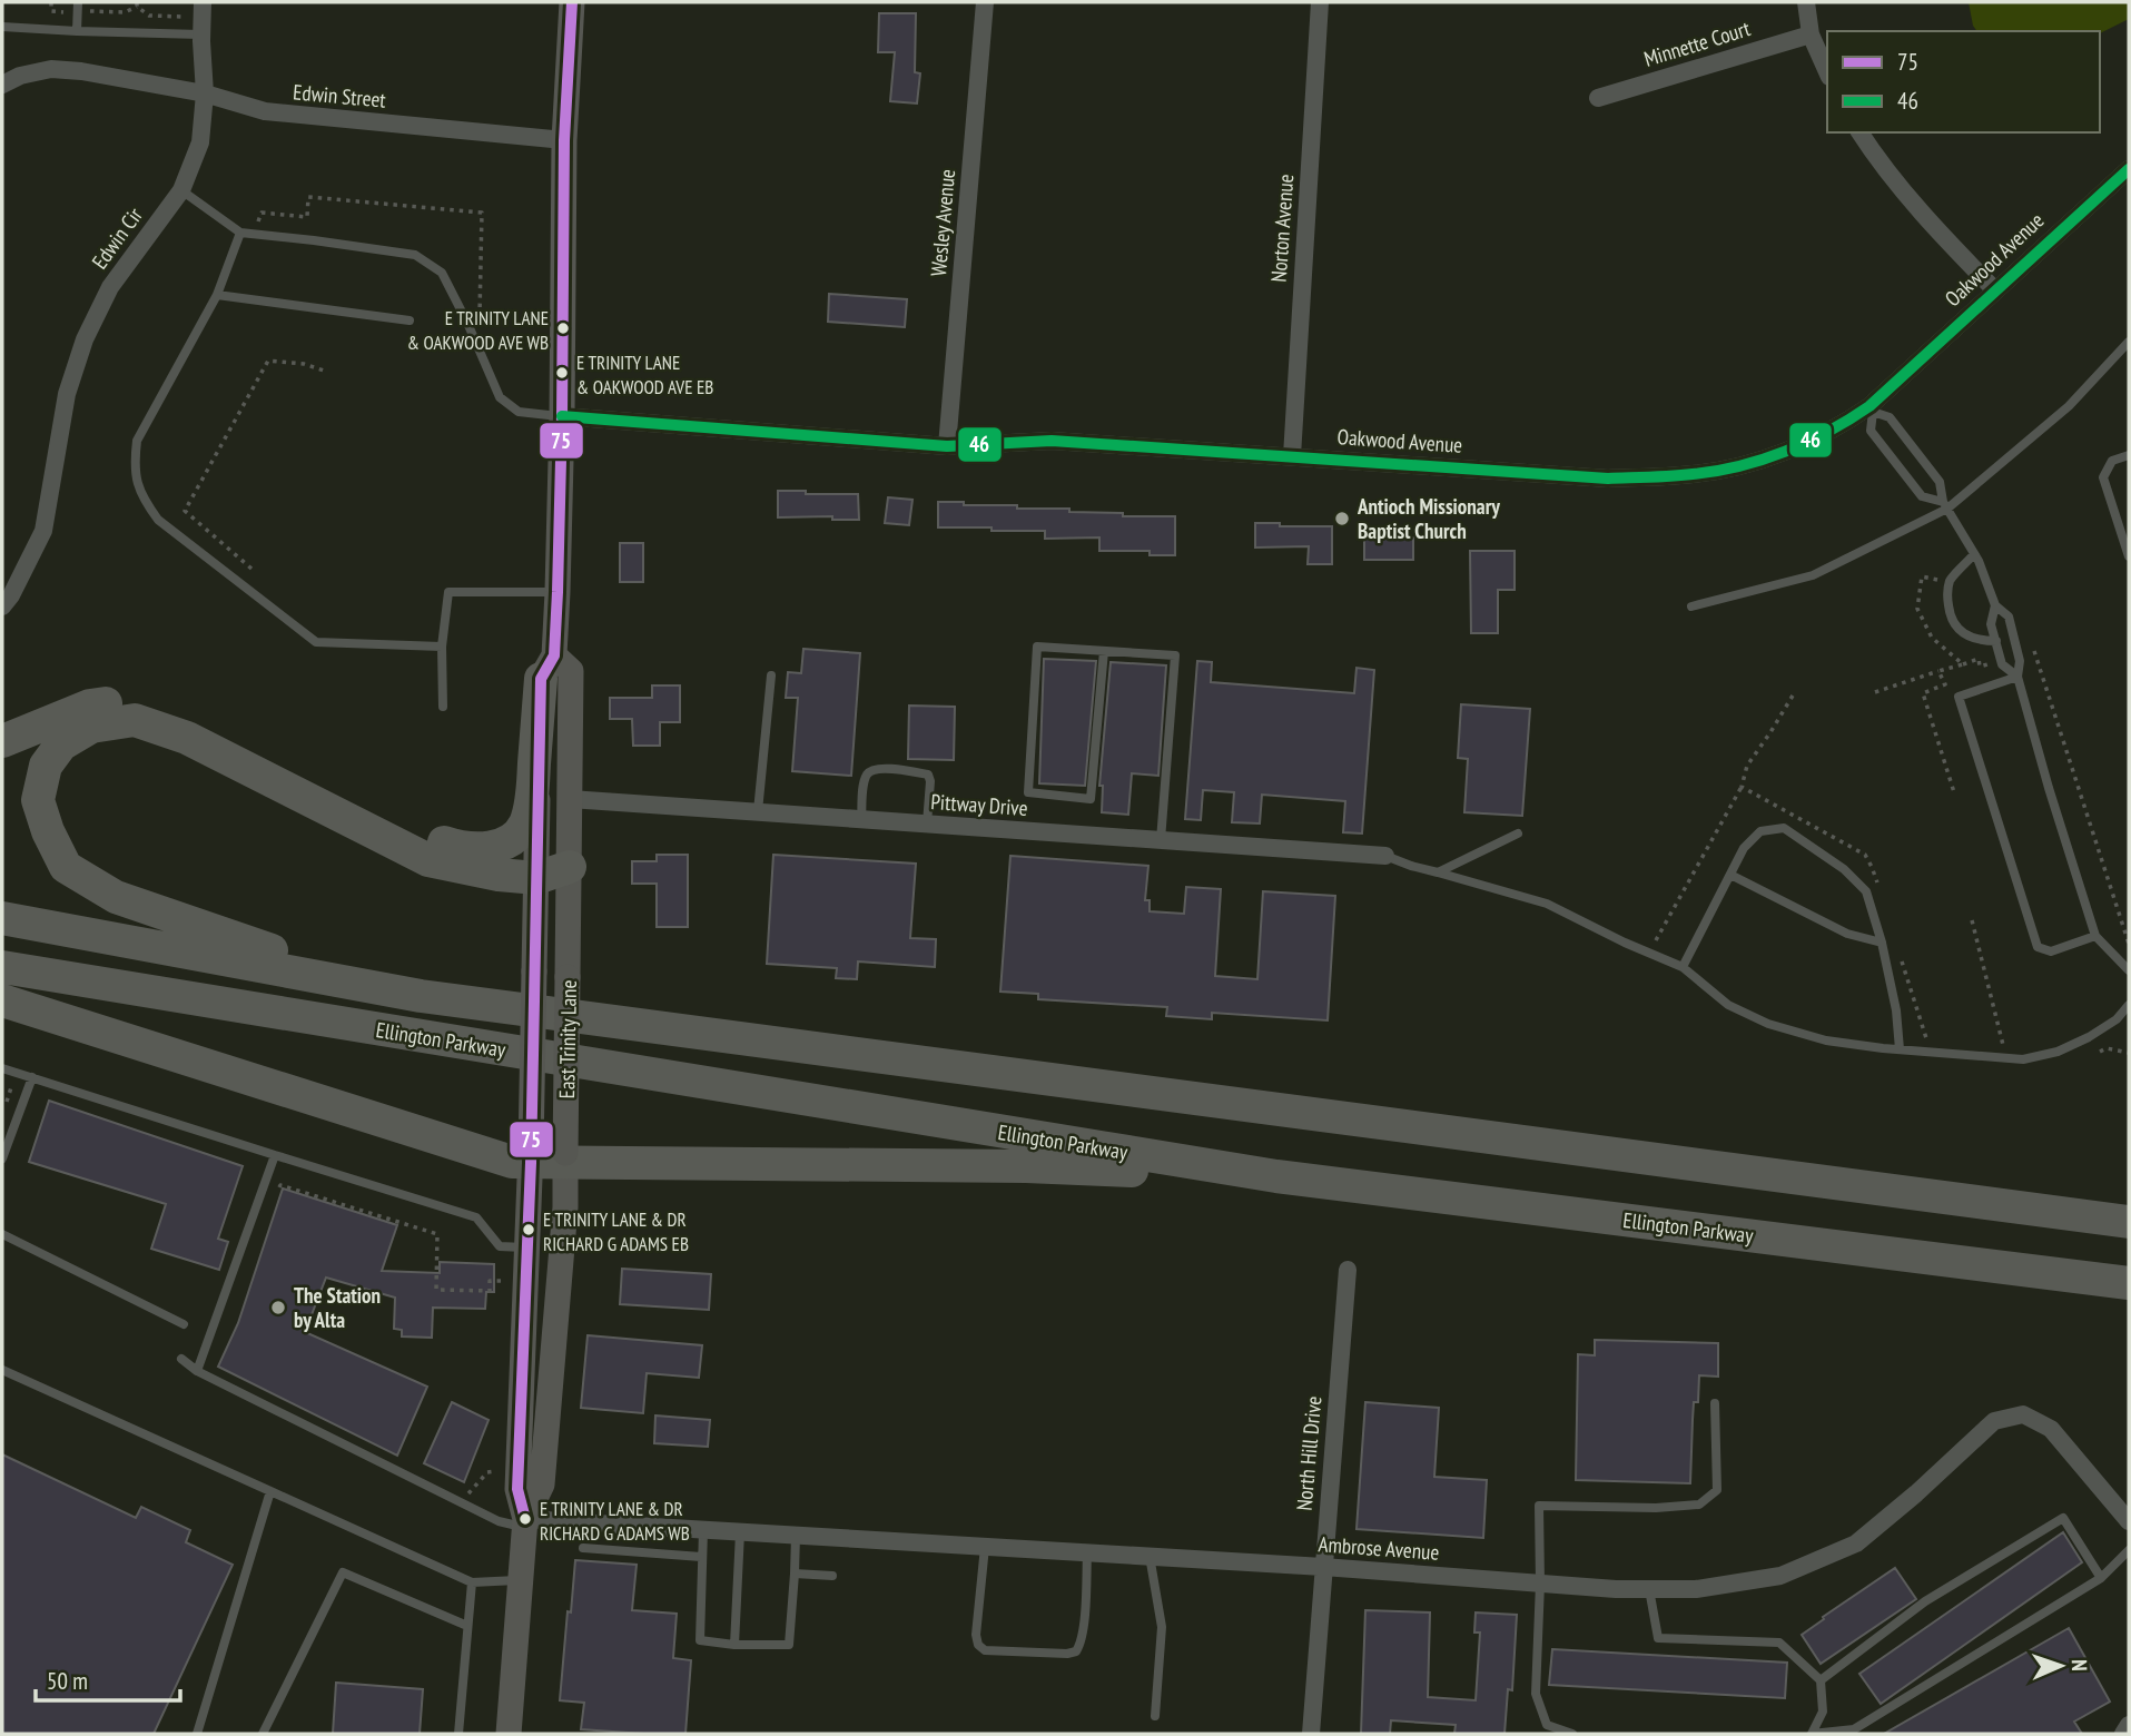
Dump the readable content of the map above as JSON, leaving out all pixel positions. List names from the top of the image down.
{
  "streets": {
    "highway": ["Ellington Parkway"],
    "main road": ["East Trinity Lane"],
    "street": [
      "Minnette Court",
      "Edwin Street",
      "Wesley Avenue",
      "Norton Avenue",
      "Edwin Cir",
      "Oakwood Avenue",
      "Pittway Drive",
      "North Hill Drive",
      "Ambrose Avenue"
    ]
  },
  "crossings": [
    ["Edwin Street", "Edwin Cir"],
    ["Edwin Street", "East Trinity Lane"],
    ["Wesley Avenue", "Oakwood Avenue"],
    ["Norton Avenue", "Oakwood Avenue"],
    ["Oakwood Avenue", "East Trinity Lane"],
    ["Pittway Drive", "East Trinity Lane"],
    ["East Trinity Lane", "Ambrose Avenue"],
    ["North Hill Drive", "Ambrose Avenue"]
  ],
  "places": [
    "E TRINITY LANE & OAKWOOD AVE WB",
    "E TRINITY LANE & OAKWOOD AVE EB",
    "Antioch Missionary Baptist Church",
    "E TRINITY LANE & DR RICHARD G ADAMS EB",
    "The Station by Alta",
    "E TRINITY LANE & DR RICHARD G ADAMS WB"
  ],
  "lines": ["transit line 75", "transit line 46"],
  "legend": ["75", "46"],
  "scale_bar": "50 m",
  "north": "right"
}
